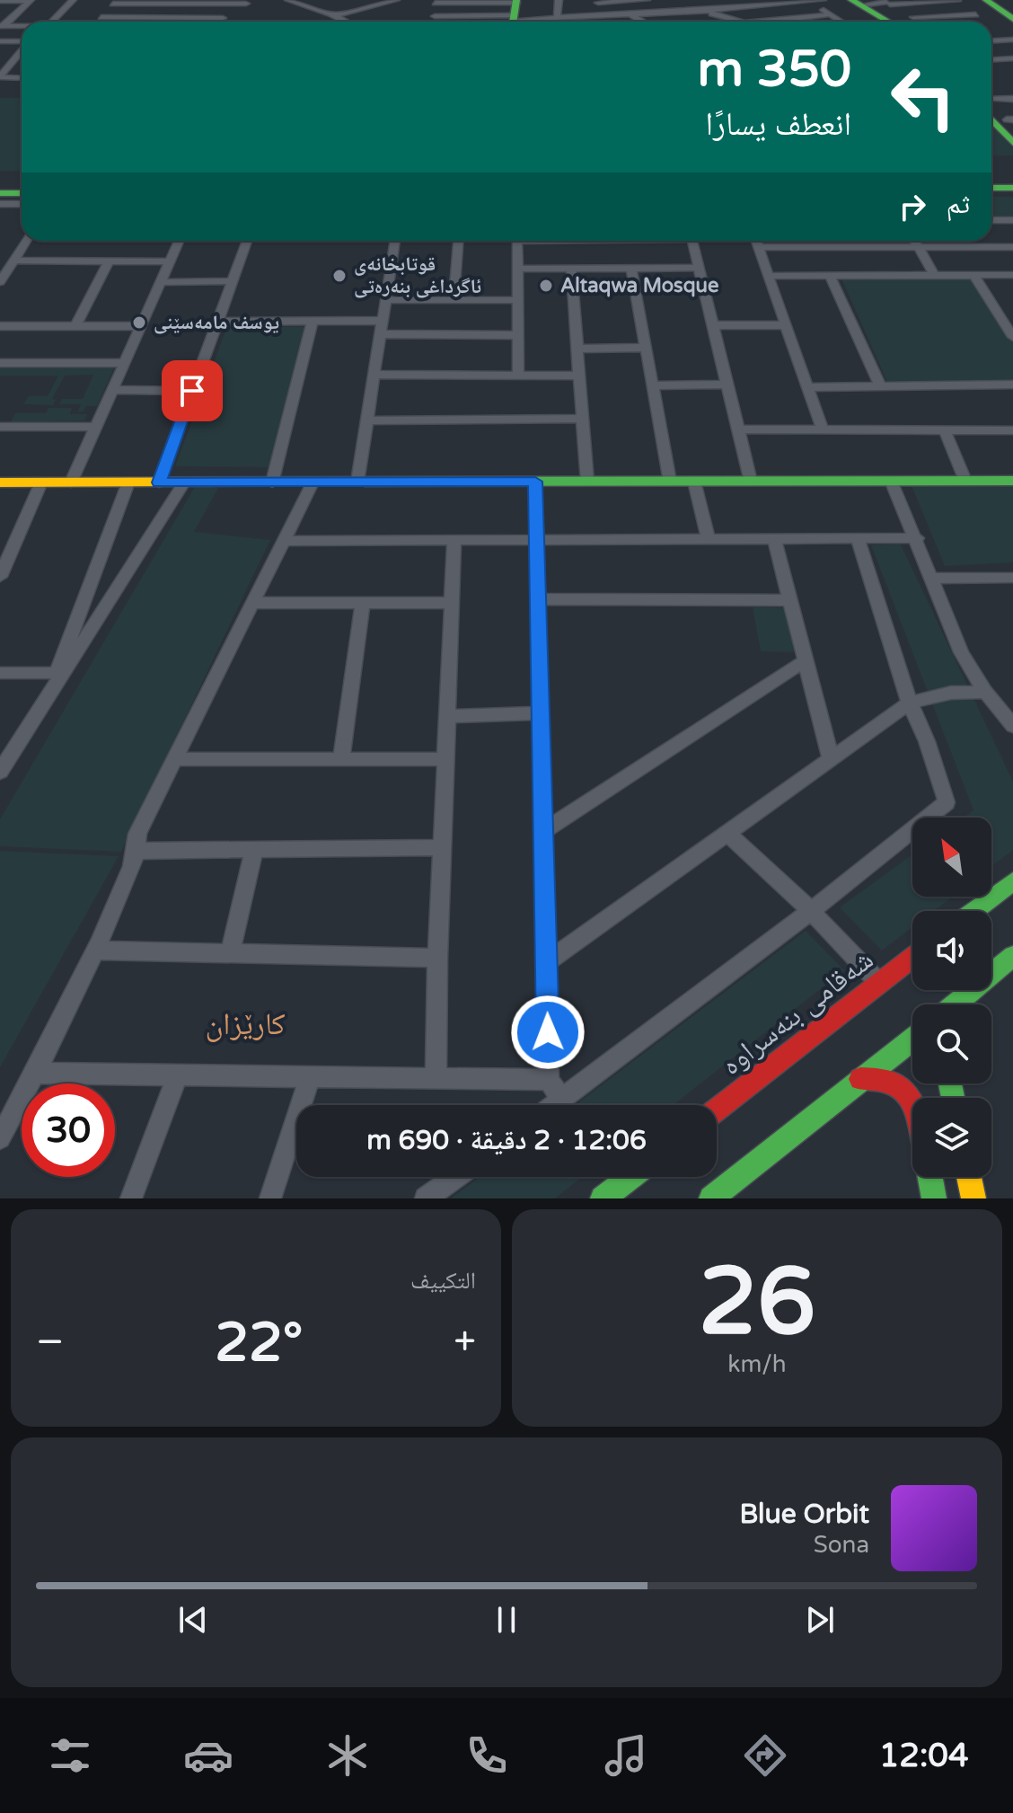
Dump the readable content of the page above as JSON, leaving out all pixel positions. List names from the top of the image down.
{
  "streets": {
    "street": ["شەقامی بنەسراوە"]
  },
  "districts": ["کارێزان"],
  "places": ["قوتابخانەی ئاگرداغی بنەرەتی", "Altaqwa Mosque", "یوسف مامەسێنی"],
  "north": "top left",
  "page": {
    "turn": ["350 m", "انعطف يسارًا"],
    "then": "ثم",
    "limit": "30",
    "trip": "12:06 · 2 دقيقة · 690 m",
    "tile": [
      ["26", "km/h"],
      "التكييف"
    ],
    "heat": ["−", "22°", "+"],
    "song": ["Blue Orbit", "Sona"],
    "tabs": "12:04"
  }
}
